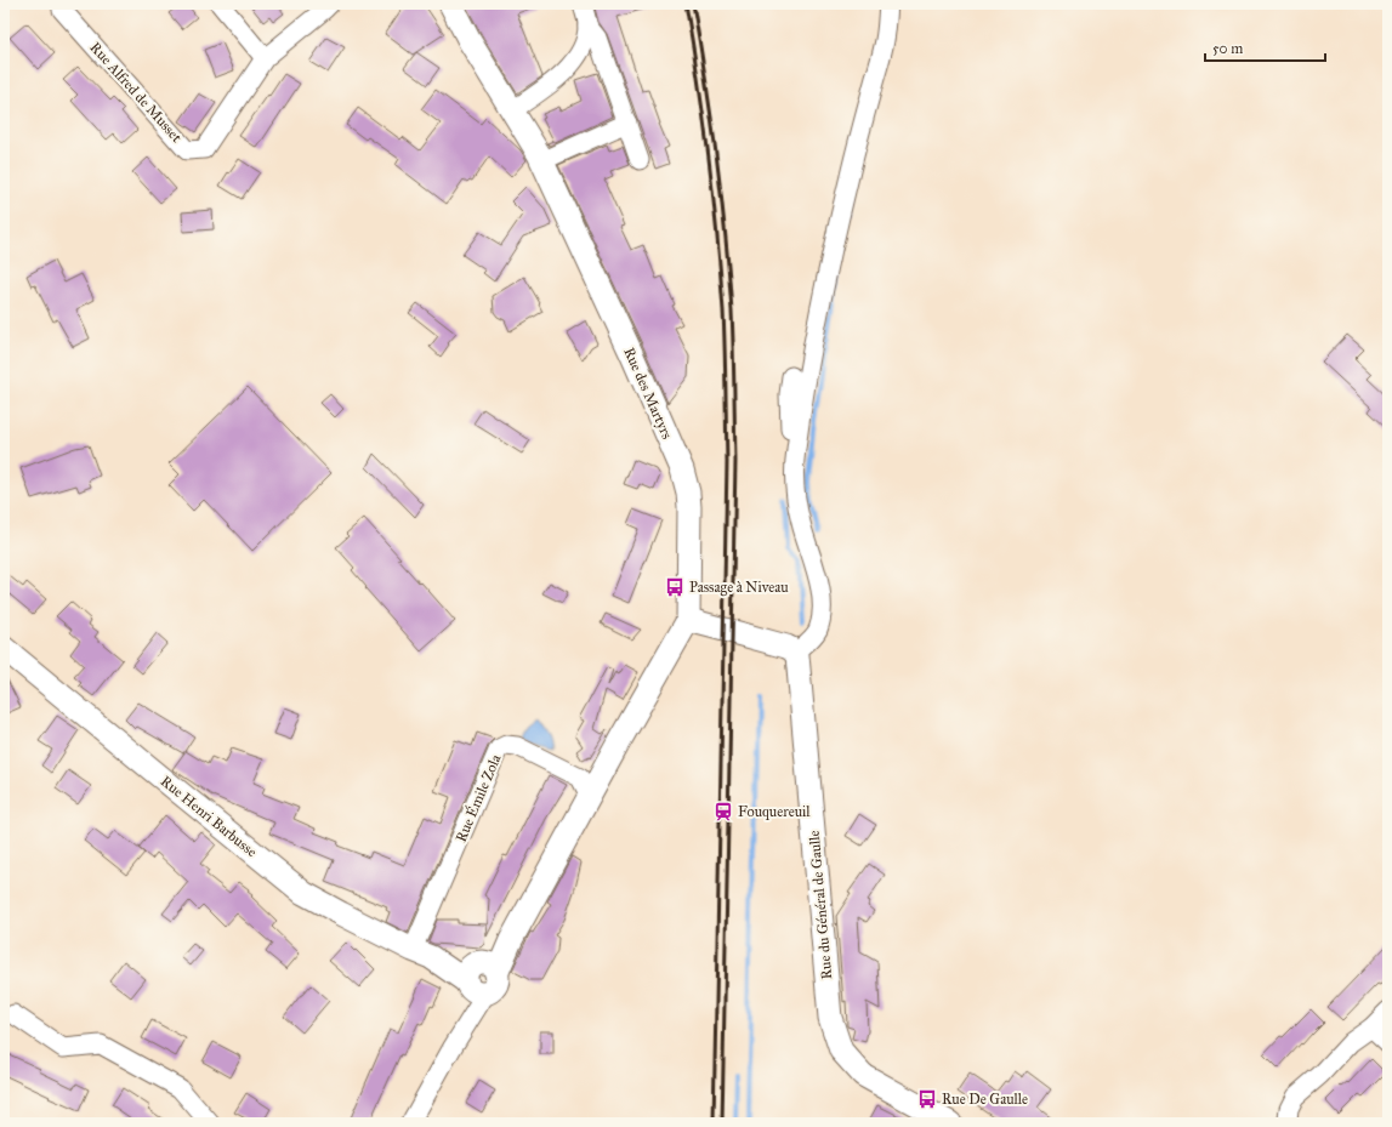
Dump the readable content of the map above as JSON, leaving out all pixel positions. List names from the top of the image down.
{
  "streets": {
    "street": [
      "Rue Alfred de Musset",
      "Rue des Martyrs",
      "Rue Émile Zola",
      "Rue Henri Barbusse",
      "Rue du Général de Gaulle"
    ]
  },
  "crossings": [
    ["Rue des Martyrs", "Rue Émile Zola"],
    ["Rue Émile Zola", "Rue Henri Barbusse"]
  ],
  "places": {
    "bus stop": ["Passage à Niveau", "Rue De Gaulle"],
    "station": ["Fouquereuil"]
  },
  "scale_bar": "50 m"
}
